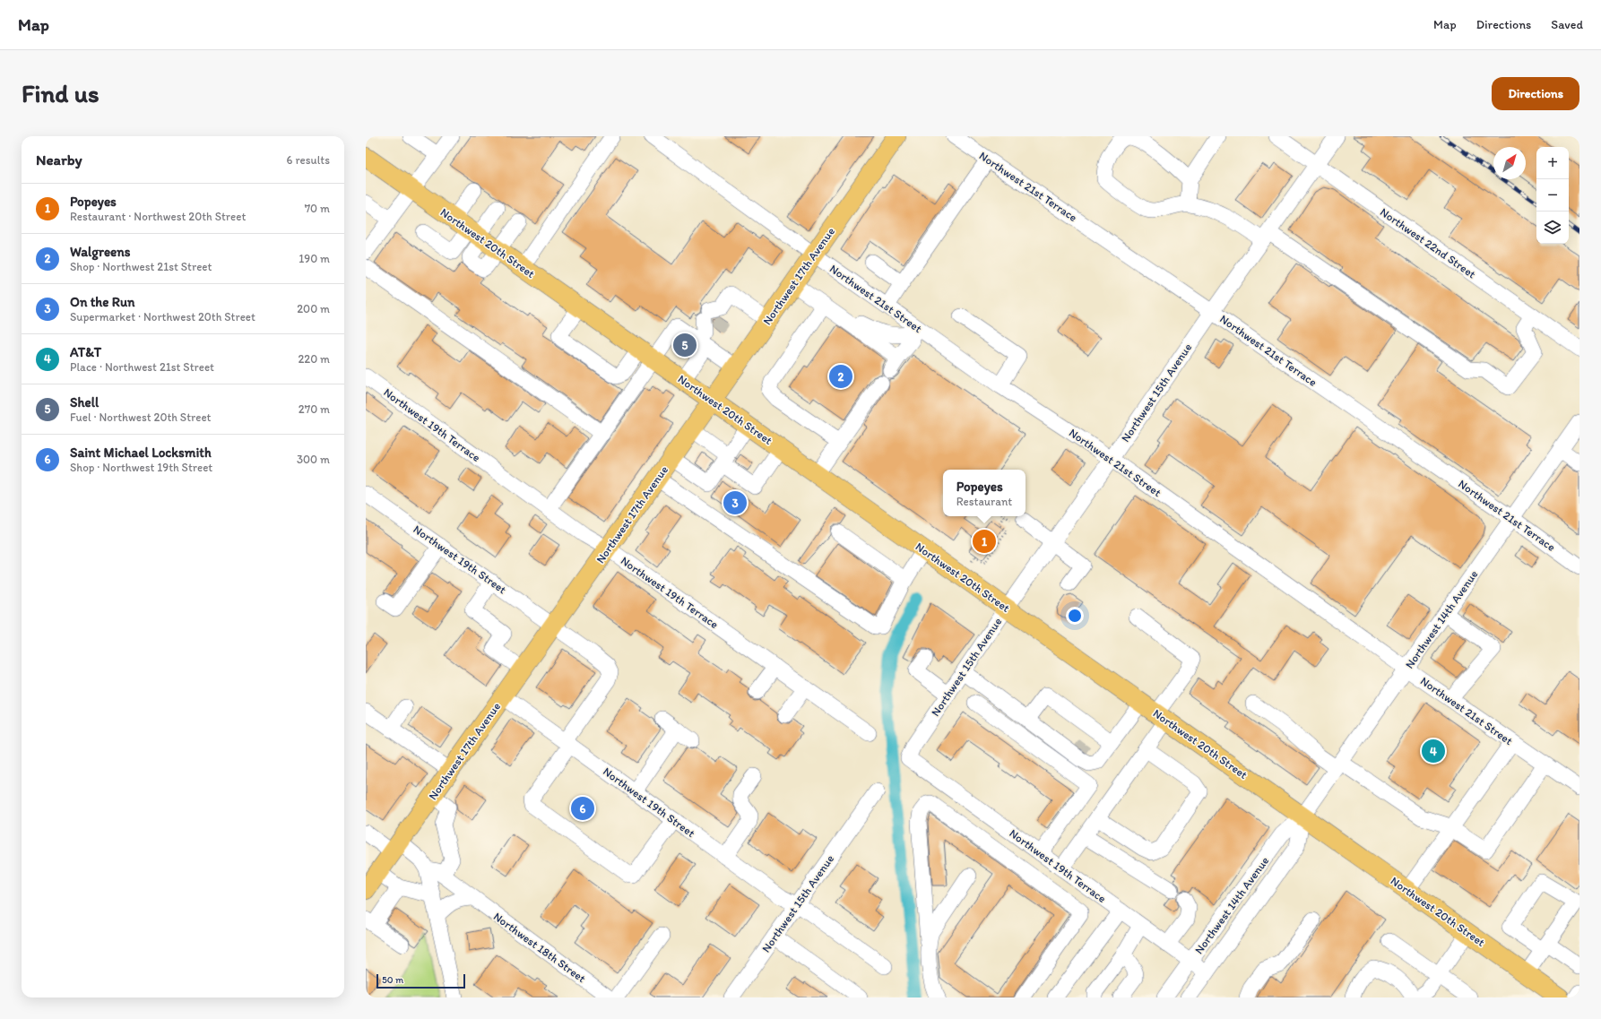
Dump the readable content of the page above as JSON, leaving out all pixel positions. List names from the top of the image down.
{
  "streets": {
    "main road": ["Northwest 20th Street", "Northwest 17th Avenue"],
    "street": [
      "Northwest 21st Terrace",
      "Northwest 22nd Street",
      "Northwest 21st Street",
      "Northwest 15th Avenue",
      "Northwest 19th Terrace",
      "Northwest 19th Street",
      "Northwest 14th Avenue",
      "Northwest 18th Street"
    ]
  },
  "crossings": [
    ["Northwest 21st Terrace", "Northwest 15th Avenue"],
    ["Northwest 21st Terrace", "Northwest 14th Avenue"],
    ["Northwest 20th Street", "Northwest 17th Avenue"],
    ["Northwest 20th Street", "Northwest 15th Avenue"],
    ["Northwest 20th Street", "Northwest 14th Avenue"],
    ["Northwest 22nd Street", "Northwest 15th Avenue"],
    ["Northwest 17th Avenue", "Northwest 21st Street"],
    ["Northwest 17th Avenue", "Northwest 19th Terrace"],
    ["Northwest 17th Avenue", "Northwest 19th Street"],
    ["Northwest 21st Street", "Northwest 15th Avenue"],
    ["Northwest 21st Street", "Northwest 14th Avenue"],
    ["Northwest 15th Avenue", "Northwest 19th Terrace"],
    ["Northwest 15th Avenue", "Northwest 19th Street"],
    ["Northwest 19th Terrace", "Northwest 14th Avenue"]
  ],
  "scale_bar": "50 m",
  "north": "top right",
  "page": {
    "header": "Map",
    "nav": ["Map", "Directions", "Saved"],
    "buttons": "Directions",
    "title": "Find us",
    "heading": ["Nearby", "6 results"],
    "map_buttons": ["+", "−"],
    "list": [
      {
        "mark": "1",
        "name": "Popeyes",
        "note": "Restaurant · Northwest 20th Street",
        "value": "70 m"
      },
      {
        "mark": "2",
        "name": "Walgreens",
        "note": "Shop · Northwest 21st Street",
        "value": "190 m"
      },
      {
        "mark": "3",
        "name": "On the Run",
        "note": "Supermarket · Northwest 20th Street",
        "value": "200 m"
      },
      {
        "mark": "4",
        "name": "AT&T",
        "note": "Place · Northwest 21st Street",
        "value": "220 m"
      },
      {
        "mark": "5",
        "name": "Shell",
        "note": "Fuel · Northwest 20th Street",
        "value": "270 m"
      },
      {
        "mark": "6",
        "name": "Saint Michael Locksmith",
        "note": "Shop · Northwest 19th Street",
        "value": "300 m"
      }
    ],
    "pins": [
      "5",
      "2",
      "3",
      "1",
      "4",
      "6"
    ],
    "popup": ["Popeyes", "Restaurant"],
    "scale": "50 m"
  }
}
